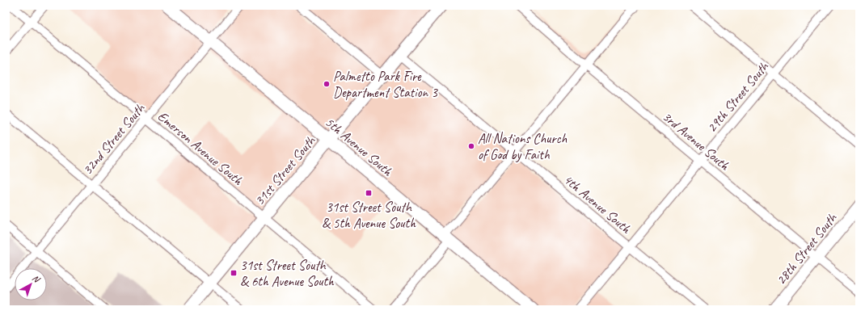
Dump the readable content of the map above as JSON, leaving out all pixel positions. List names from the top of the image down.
{
  "streets": {
    "street": [
      "29th Street South",
      "32nd Street South",
      "3rd Avenue South",
      "5th Avenue South",
      "Emerson Avenue South",
      "31st Street South",
      "4th Avenue South",
      "28th Street South"
    ]
  },
  "crossings": [
    ["29th Street South", "3rd Avenue South"],
    ["29th Street South", "4th Avenue South"],
    ["32nd Street South", "5th Avenue South"],
    ["32nd Street South", "Emerson Avenue South"],
    ["3rd Avenue South", "28th Street South"],
    ["5th Avenue South", "31st Street South"],
    ["Emerson Avenue South", "31st Street South"],
    ["31st Street South", "4th Avenue South"]
  ],
  "places": {
    "other": ["Palmetto Park Fire Department Station 3", "All Nations Church of God by Faith"],
    "transit": ["31st Street South & 5th Avenue South", "31st Street South & 6th Avenue South"]
  },
  "north": "top right"
}
